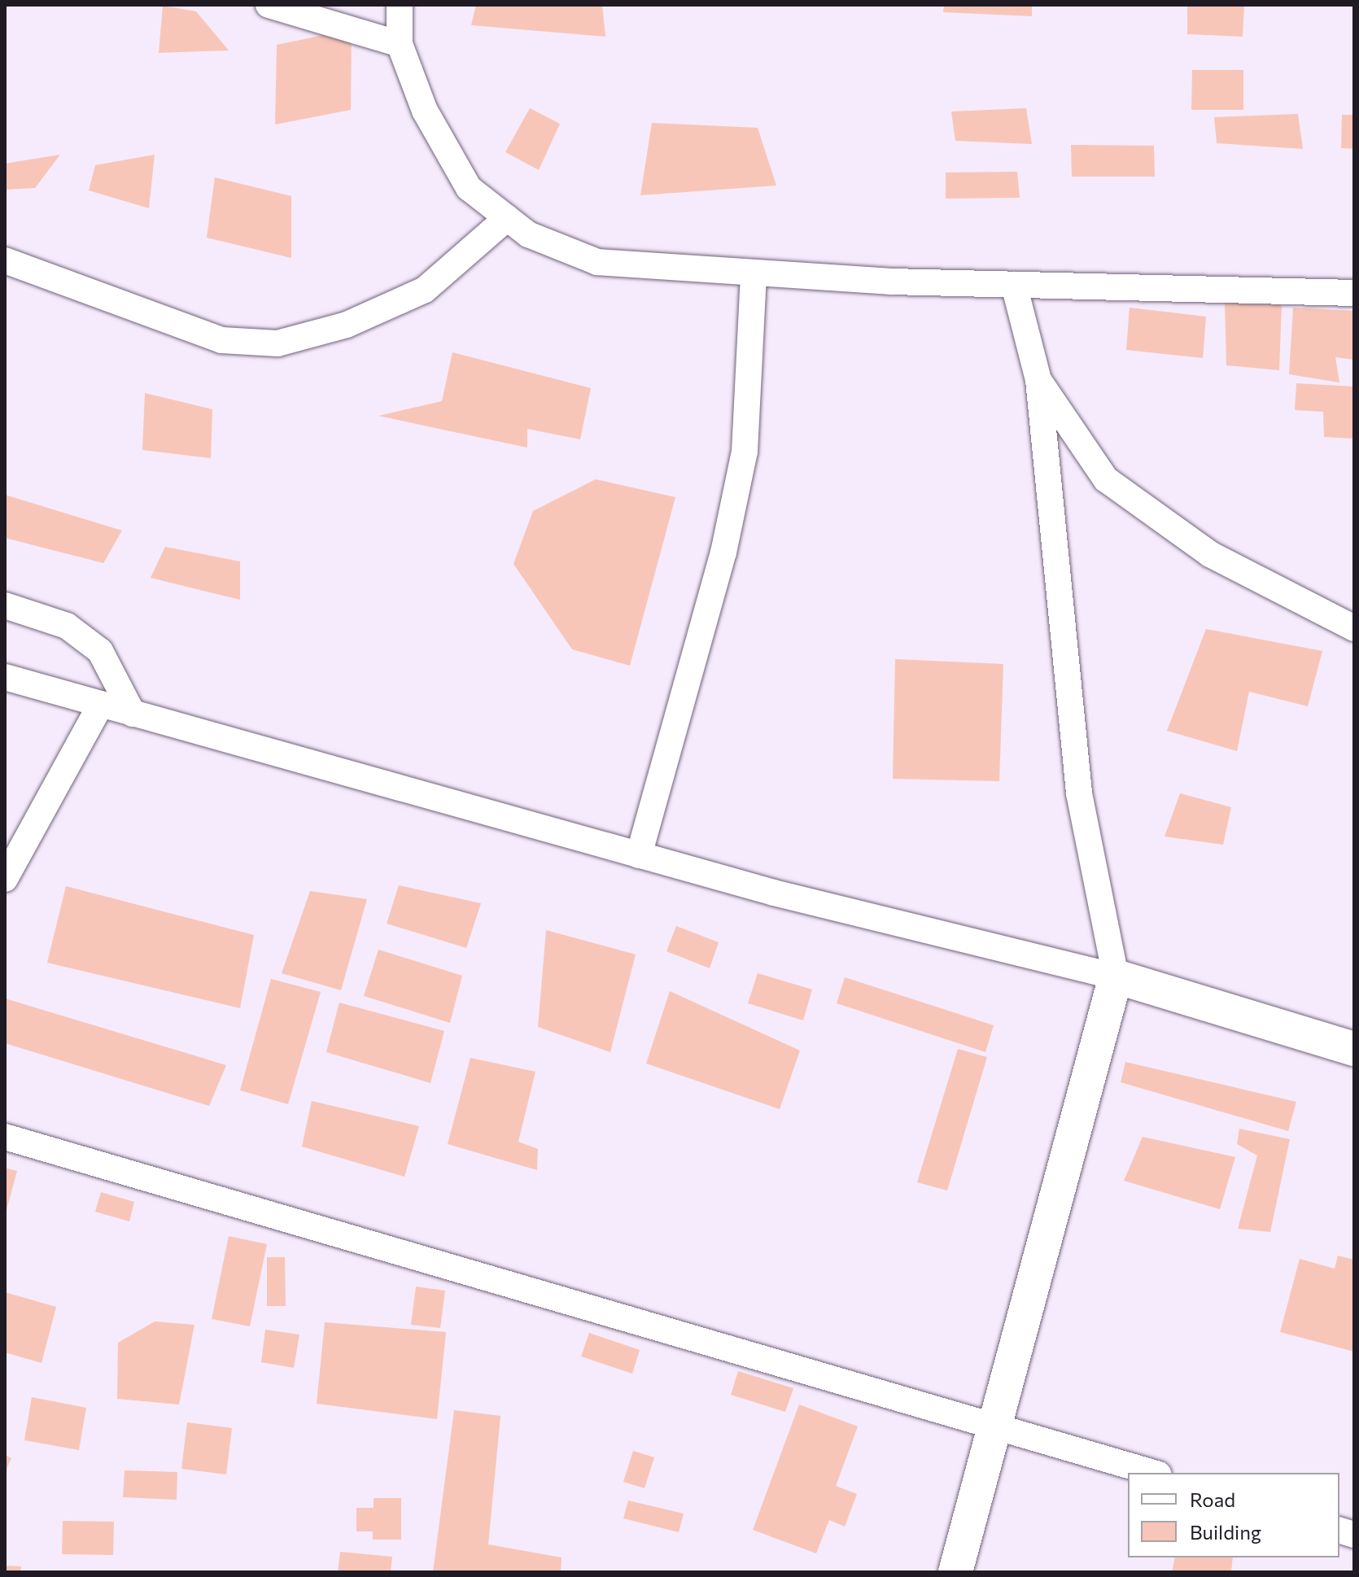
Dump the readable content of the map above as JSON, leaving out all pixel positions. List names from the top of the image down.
{
  "legend": ["Road", "Building"]
}
